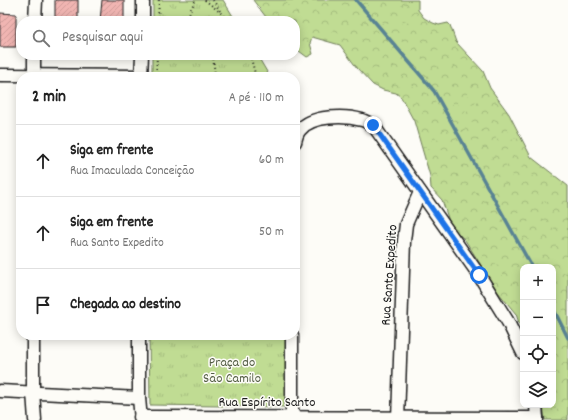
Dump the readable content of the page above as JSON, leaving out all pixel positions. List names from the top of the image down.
{
  "streets": {
    "street": ["Rua Santo Expedito", "Rua Espírito Santo"]
  },
  "crossings": [
    ["Rua Santo Expedito", "Rua Espírito Santo"]
  ],
  "parks": ["Praça do São Camilo"],
  "page": {
    "search": "Pesquisar aqui",
    "heading": ["2 min", "A pé · 110 m"],
    "list": [
      ["Siga em frente", "Rua Imaculada Conceição", "60 m"],
      ["Siga em frente", "Rua Santo Expedito", "50 m"],
      "Chegada ao destino"
    ],
    "map_buttons": ["+", "−"]
  }
}
